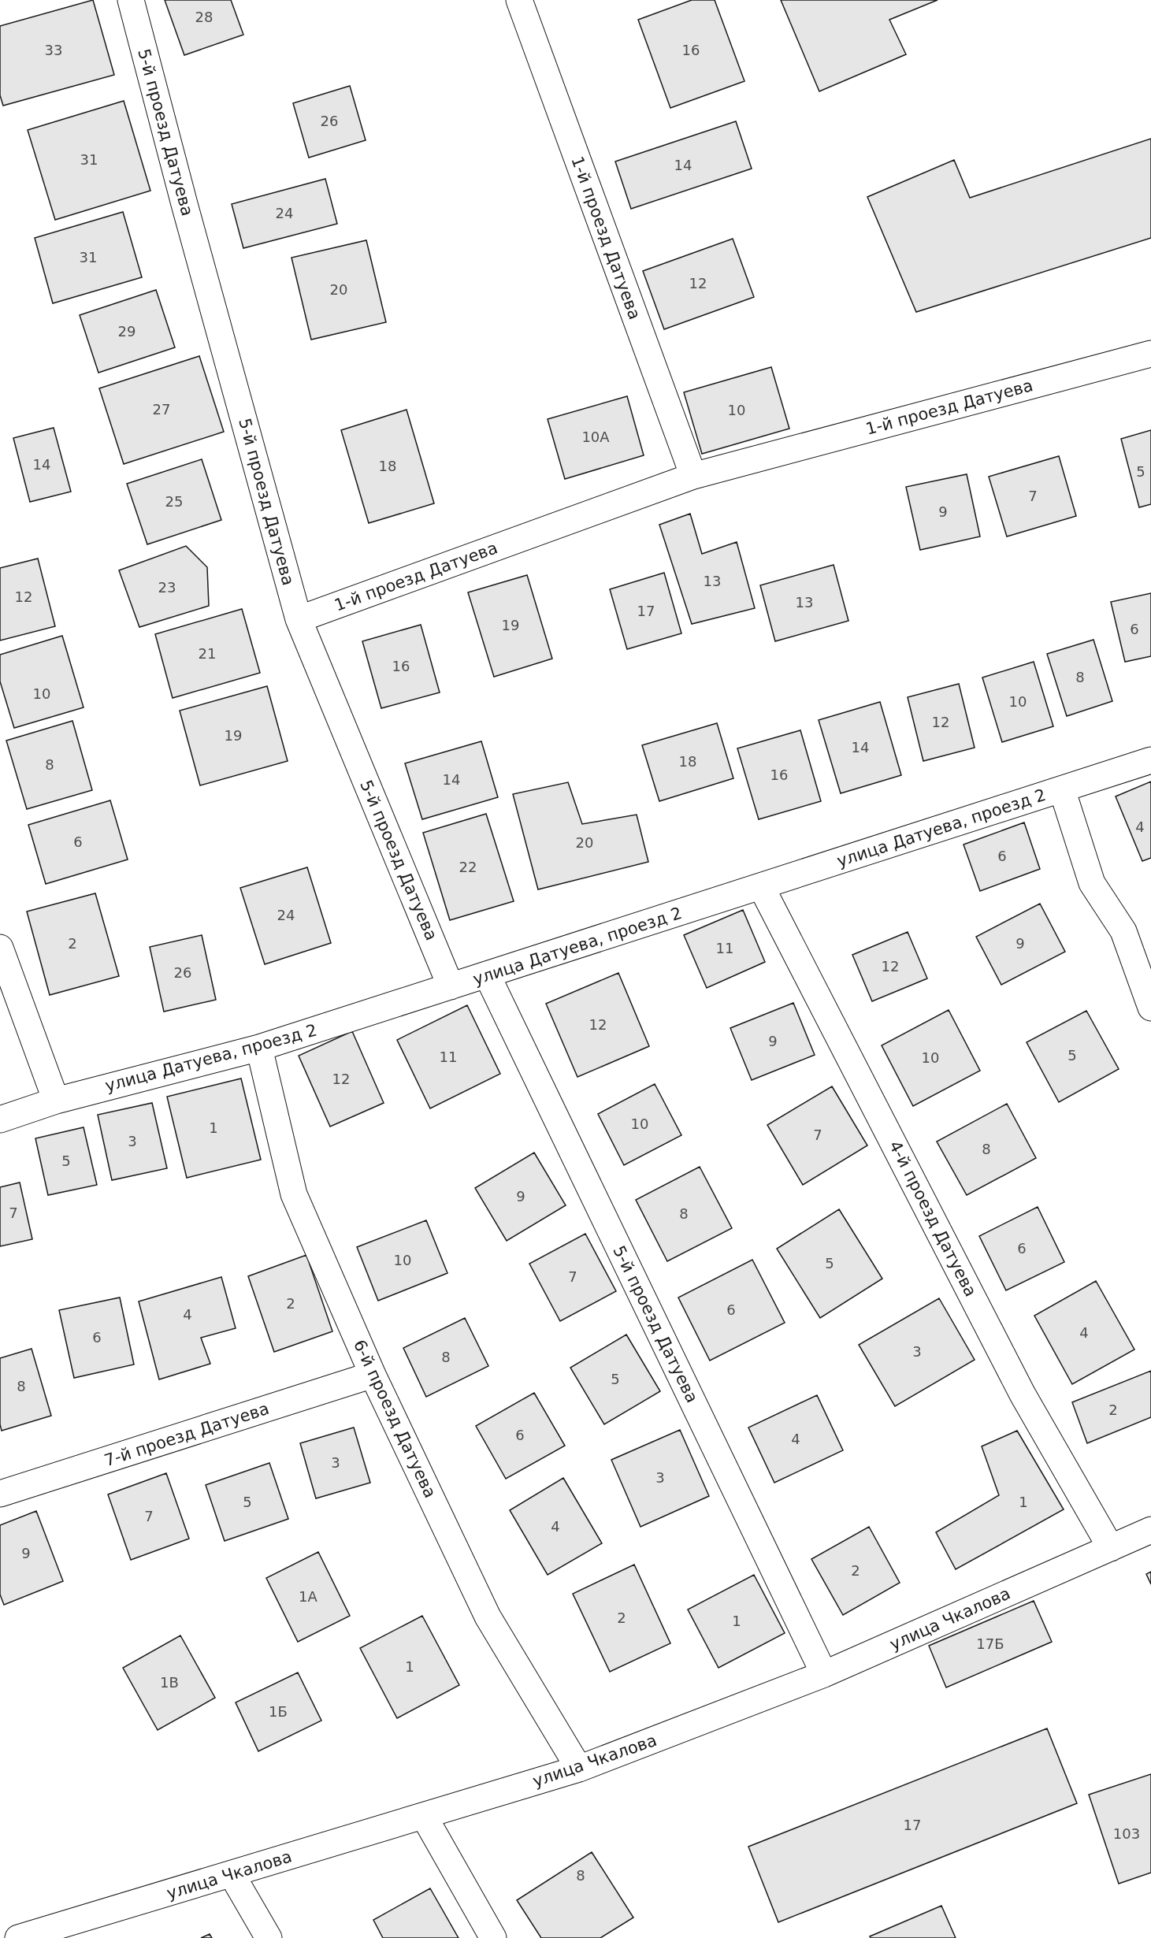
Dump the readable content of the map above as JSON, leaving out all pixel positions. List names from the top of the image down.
{
  "streets": {
    "street": [
      "5-й проезд Датуева",
      "1-й проезд Датуева",
      "улица Датуева, проезд 2",
      "4-й проезд Датуева",
      "6-й проезд Датуева",
      "7-й проезд Датуева",
      "улица Чкалова"
    ]
  },
  "crossings": [
    ["5-й проезд Датуева", "1-й проезд Датуева"],
    ["5-й проезд Датуева", "улица Датуева, проезд 2"],
    ["5-й проезд Датуева", "улица Чкалова"],
    ["улица Датуева, проезд 2", "4-й проезд Датуева"],
    ["улица Датуева, проезд 2", "6-й проезд Датуева"],
    ["4-й проезд Датуева", "улица Чкалова"],
    ["6-й проезд Датуева", "7-й проезд Датуева"],
    ["6-й проезд Датуева", "улица Чкалова"]
  ],
  "house_numbers": [
    "28",
    "33",
    "16",
    "26",
    "31",
    "14",
    "24",
    "31",
    "12",
    "20",
    "29",
    "27",
    "10",
    "10А",
    "14",
    "18",
    "5",
    "7",
    "25",
    "9",
    "13",
    "23",
    "12",
    "13",
    "17",
    "19",
    "6",
    "21",
    "16",
    "8",
    "10",
    "10",
    "12",
    "19",
    "14",
    "18",
    "8",
    "16",
    "14",
    "4",
    "6",
    "20",
    "6",
    "22",
    "24",
    "2",
    "9",
    "11",
    "12",
    "26",
    "12",
    "9",
    "5",
    "11",
    "10",
    "12",
    "10",
    "1",
    "7",
    "3",
    "8",
    "5",
    "9",
    "7",
    "8",
    "6",
    "10",
    "5",
    "7",
    "2",
    "6",
    "4",
    "4",
    "6",
    "3",
    "8",
    "5",
    "8",
    "2",
    "6",
    "4",
    "3",
    "3",
    "5",
    "1",
    "7",
    "4",
    "9",
    "2",
    "1А",
    "2",
    "1",
    "17Б",
    "1",
    "1В",
    "1Б",
    "17",
    "103",
    "8"
  ]
}
